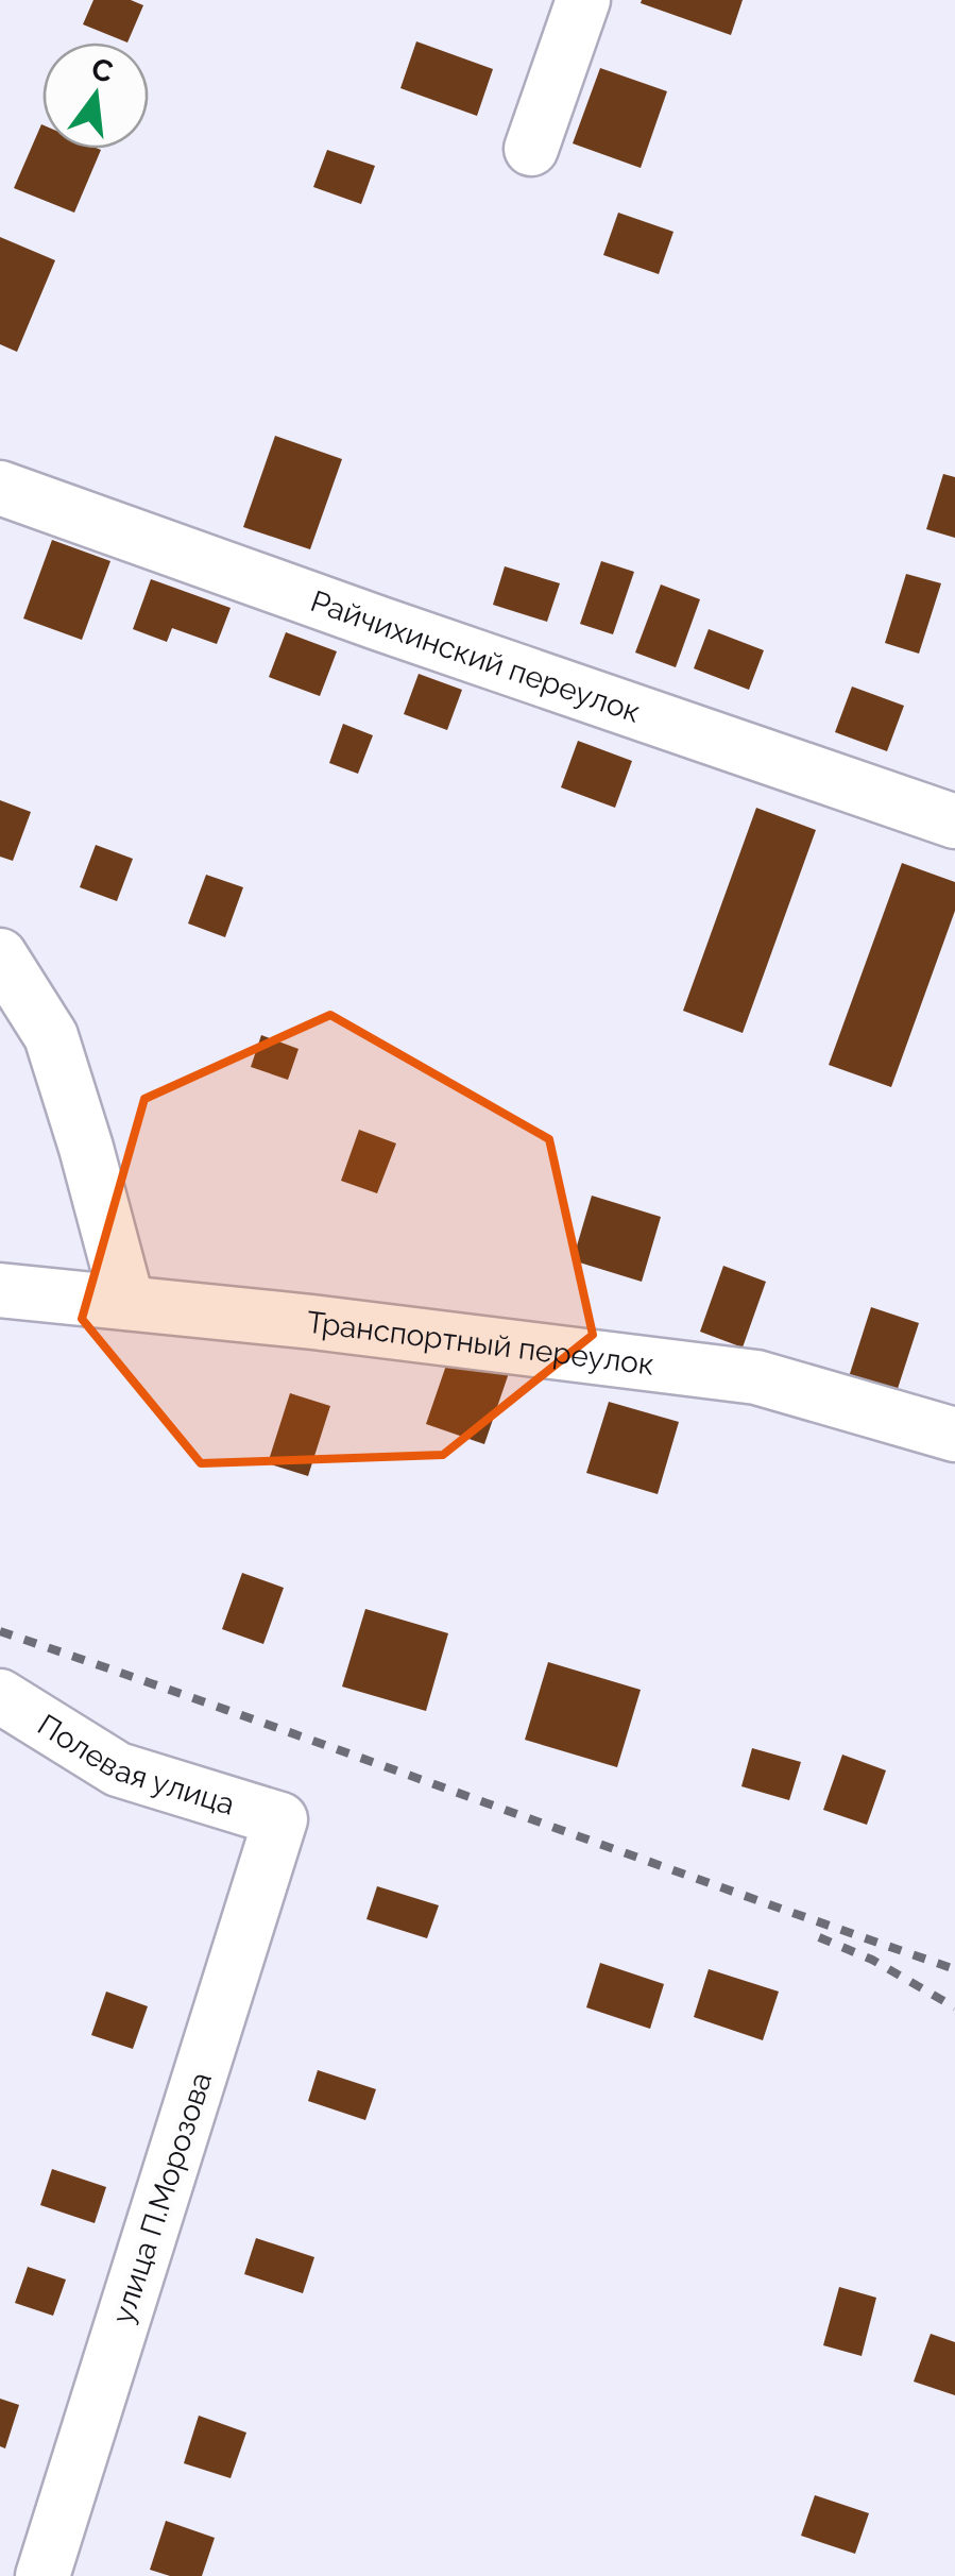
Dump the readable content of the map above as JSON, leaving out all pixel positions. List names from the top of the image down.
{
  "streets": {
    "street": [
      "Райчихинский переулок",
      "Транспортный переулок",
      "Полевая улица",
      "улица П.Морозова"
    ]
  },
  "crossings": [
    ["Полевая улица", "улица П.Морозова"]
  ],
  "north": "top"
}
